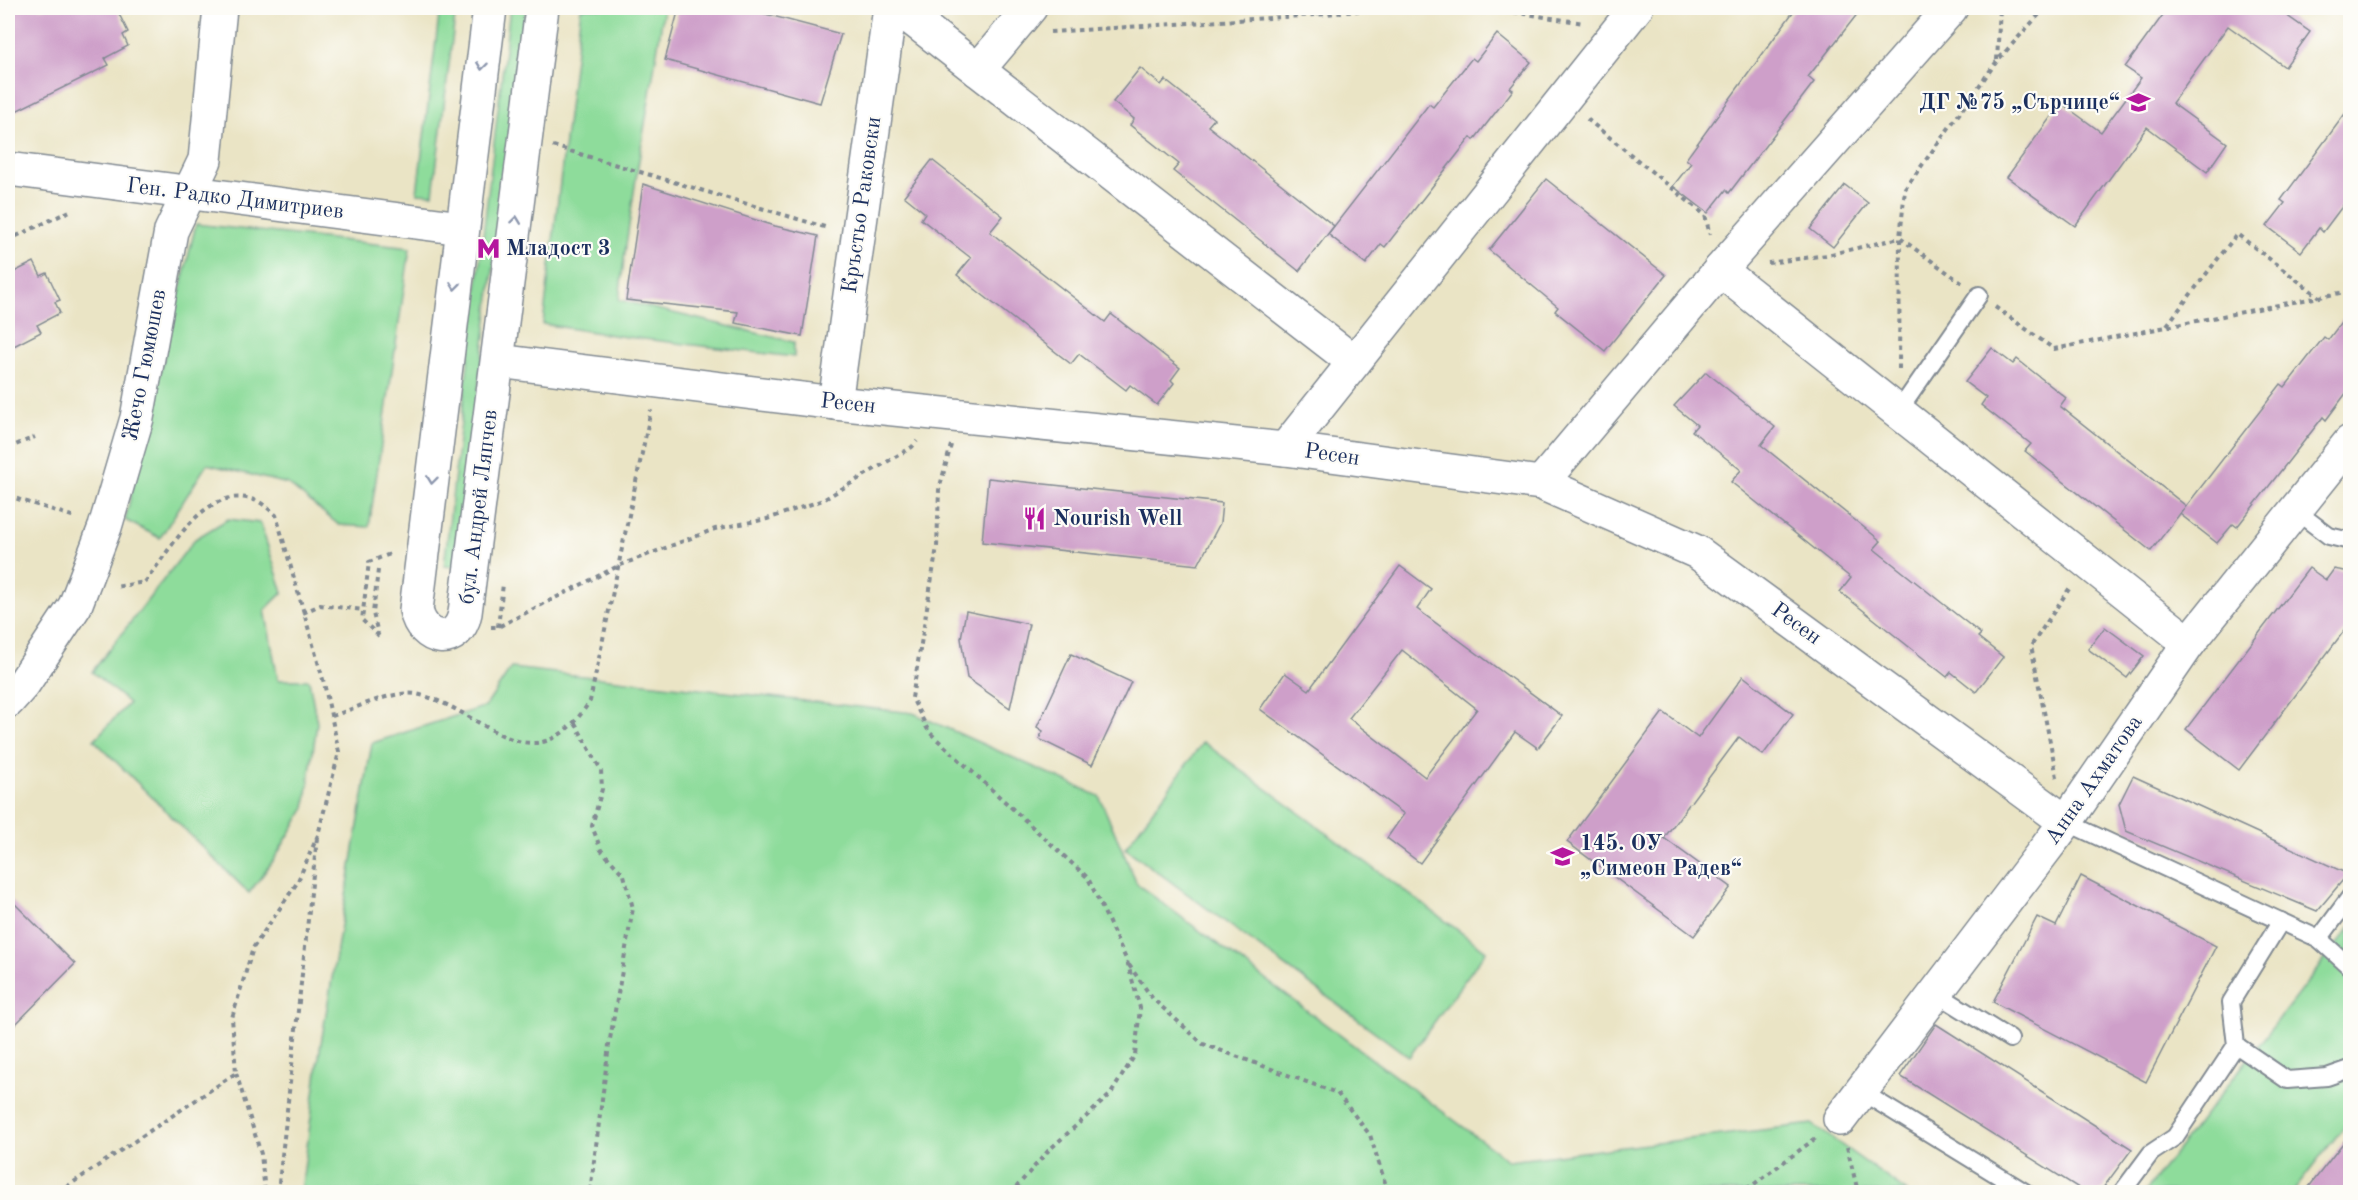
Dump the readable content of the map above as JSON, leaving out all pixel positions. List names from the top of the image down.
{
  "streets": {
    "street": [
      "Ген. Радко Димитриев",
      "Кръстьо Раковски",
      "Жечо Гюмюшев",
      "Ресен",
      "бул. Андрей Ляпчев",
      "Анна Ахматова"
    ]
  },
  "crossings": [
    ["Ген. Радко Димитриев", "Жечо Гюмюшев"],
    ["Ген. Радко Димитриев", "бул. Андрей Ляпчев"],
    ["Кръстьо Раковски", "Ресен"],
    ["Ресен", "бул. Андрей Ляпчев"],
    ["Ресен", "Анна Ахматова"]
  ],
  "places": {
    "school or university": ["ДГ №75 „Сърчице“", "145. ОУ „Симеон Радев“"],
    "metro station": ["Младост 3"],
    "restaurant": ["Nourish Well"]
  }
}
